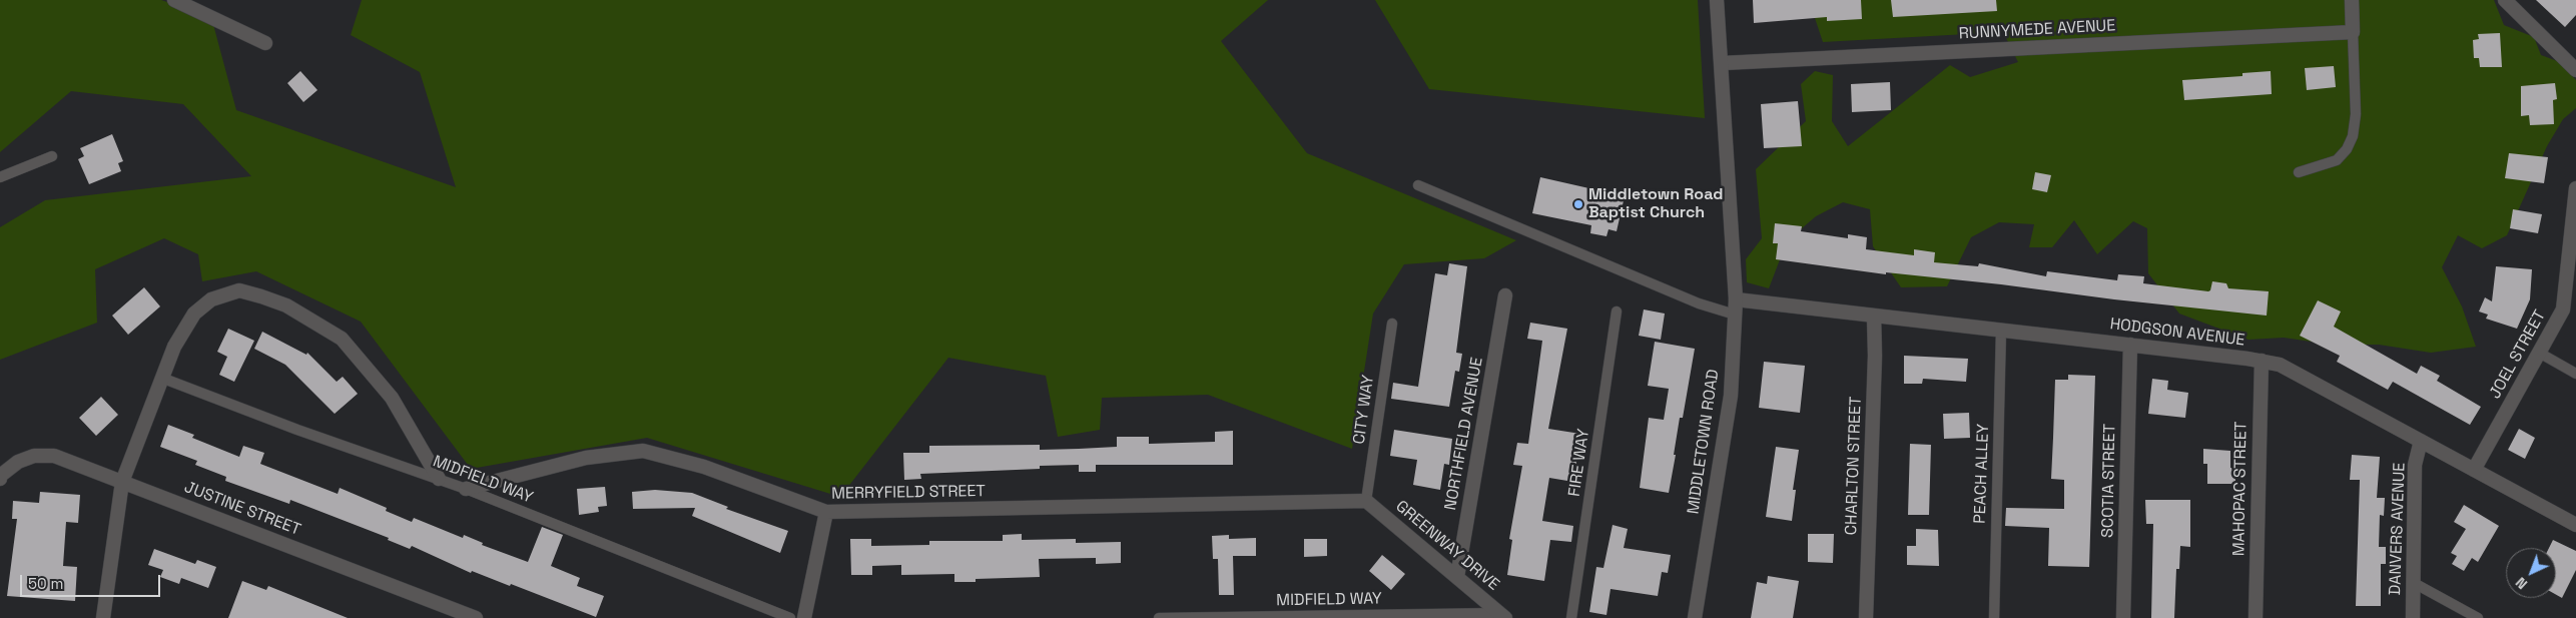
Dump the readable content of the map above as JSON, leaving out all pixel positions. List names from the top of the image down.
{
  "streets": {
    "street": [
      "RUNNYMEDE AVENUE",
      "HODGSON AVENUE",
      "JOEL STREET",
      "NORTHFIELD AVENUE",
      "MIDDLETOWN ROAD",
      "CHARLTON STREET",
      "SCOTIA STREET",
      "MAHOPAC STREET",
      "MERRYFIELD STREET",
      "JUSTINE STREET",
      "DANVERS AVENUE",
      "GREENWAY DRIVE"
    ],
    "lane": [
      "CITY WAY",
      "FIRE WAY",
      "PEACH ALLEY",
      "MIDFIELD WAY"
    ]
  },
  "crossings": [
    ["RUNNYMEDE AVENUE", "MIDDLETOWN ROAD"],
    ["HODGSON AVENUE", "JOEL STREET"],
    ["HODGSON AVENUE", "MIDDLETOWN ROAD"],
    ["HODGSON AVENUE", "CHARLTON STREET"],
    ["HODGSON AVENUE", "PEACH ALLEY"],
    ["HODGSON AVENUE", "SCOTIA STREET"],
    ["HODGSON AVENUE", "MAHOPAC STREET"],
    ["HODGSON AVENUE", "DANVERS AVENUE"],
    ["CITY WAY", "MERRYFIELD STREET"],
    ["CITY WAY", "GREENWAY DRIVE"],
    ["NORTHFIELD AVENUE", "GREENWAY DRIVE"],
    ["MIDFIELD WAY", "MERRYFIELD STREET"],
    ["MIDFIELD WAY", "GREENWAY DRIVE"],
    ["MERRYFIELD STREET", "GREENWAY DRIVE"]
  ],
  "places": ["Middletown Road Baptist Church"],
  "scale_bar": "50 m",
  "north": "bottom left"
}
